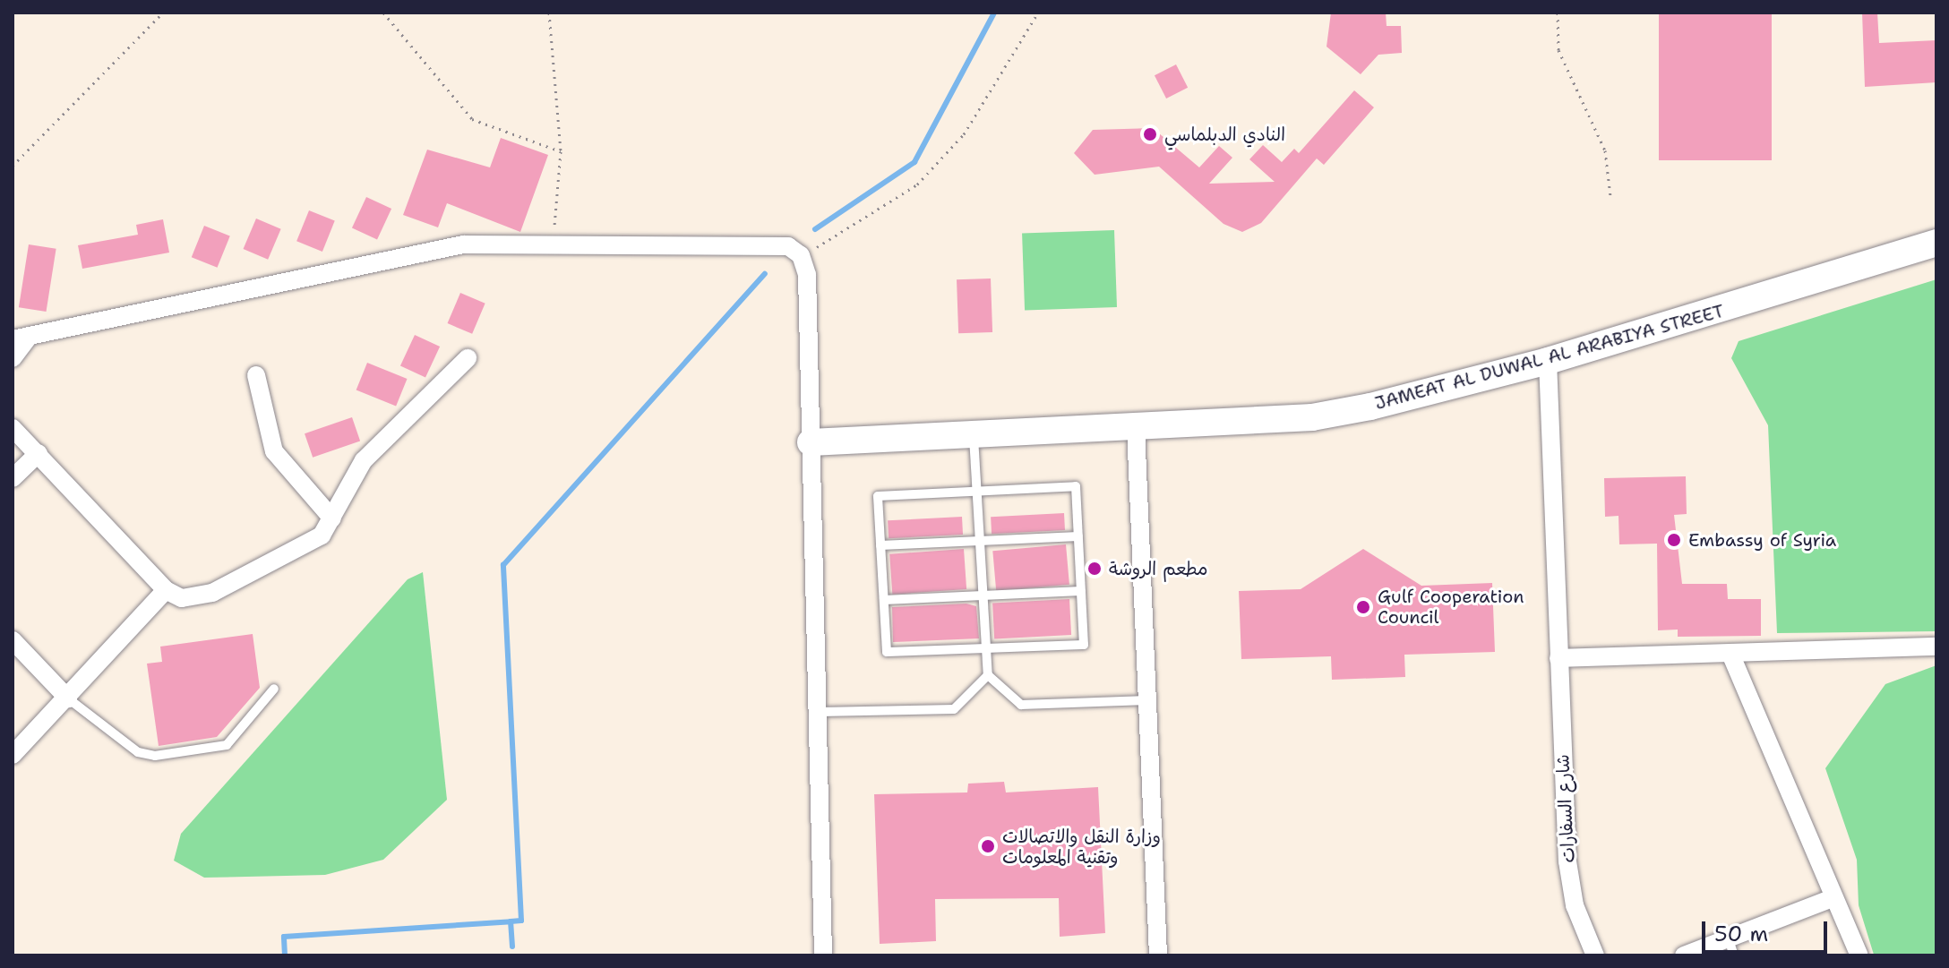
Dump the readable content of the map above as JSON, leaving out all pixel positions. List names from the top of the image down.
{
  "streets": {
    "street": ["JAMEAT AL DUWAL AL ARABIYA STREET", "شارع السفارات"]
  },
  "crossings": [
    ["JAMEAT AL DUWAL AL ARABIYA STREET", "شارع السفارات"]
  ],
  "places": [
    "النادي الدبلماسي",
    "Embassy of Syria",
    "مطعم الروشة",
    "Gulf Cooperation Council",
    "وزارة النقل والاتصالات وتقنية المعلومات"
  ],
  "scale_bar": "50 m"
}
